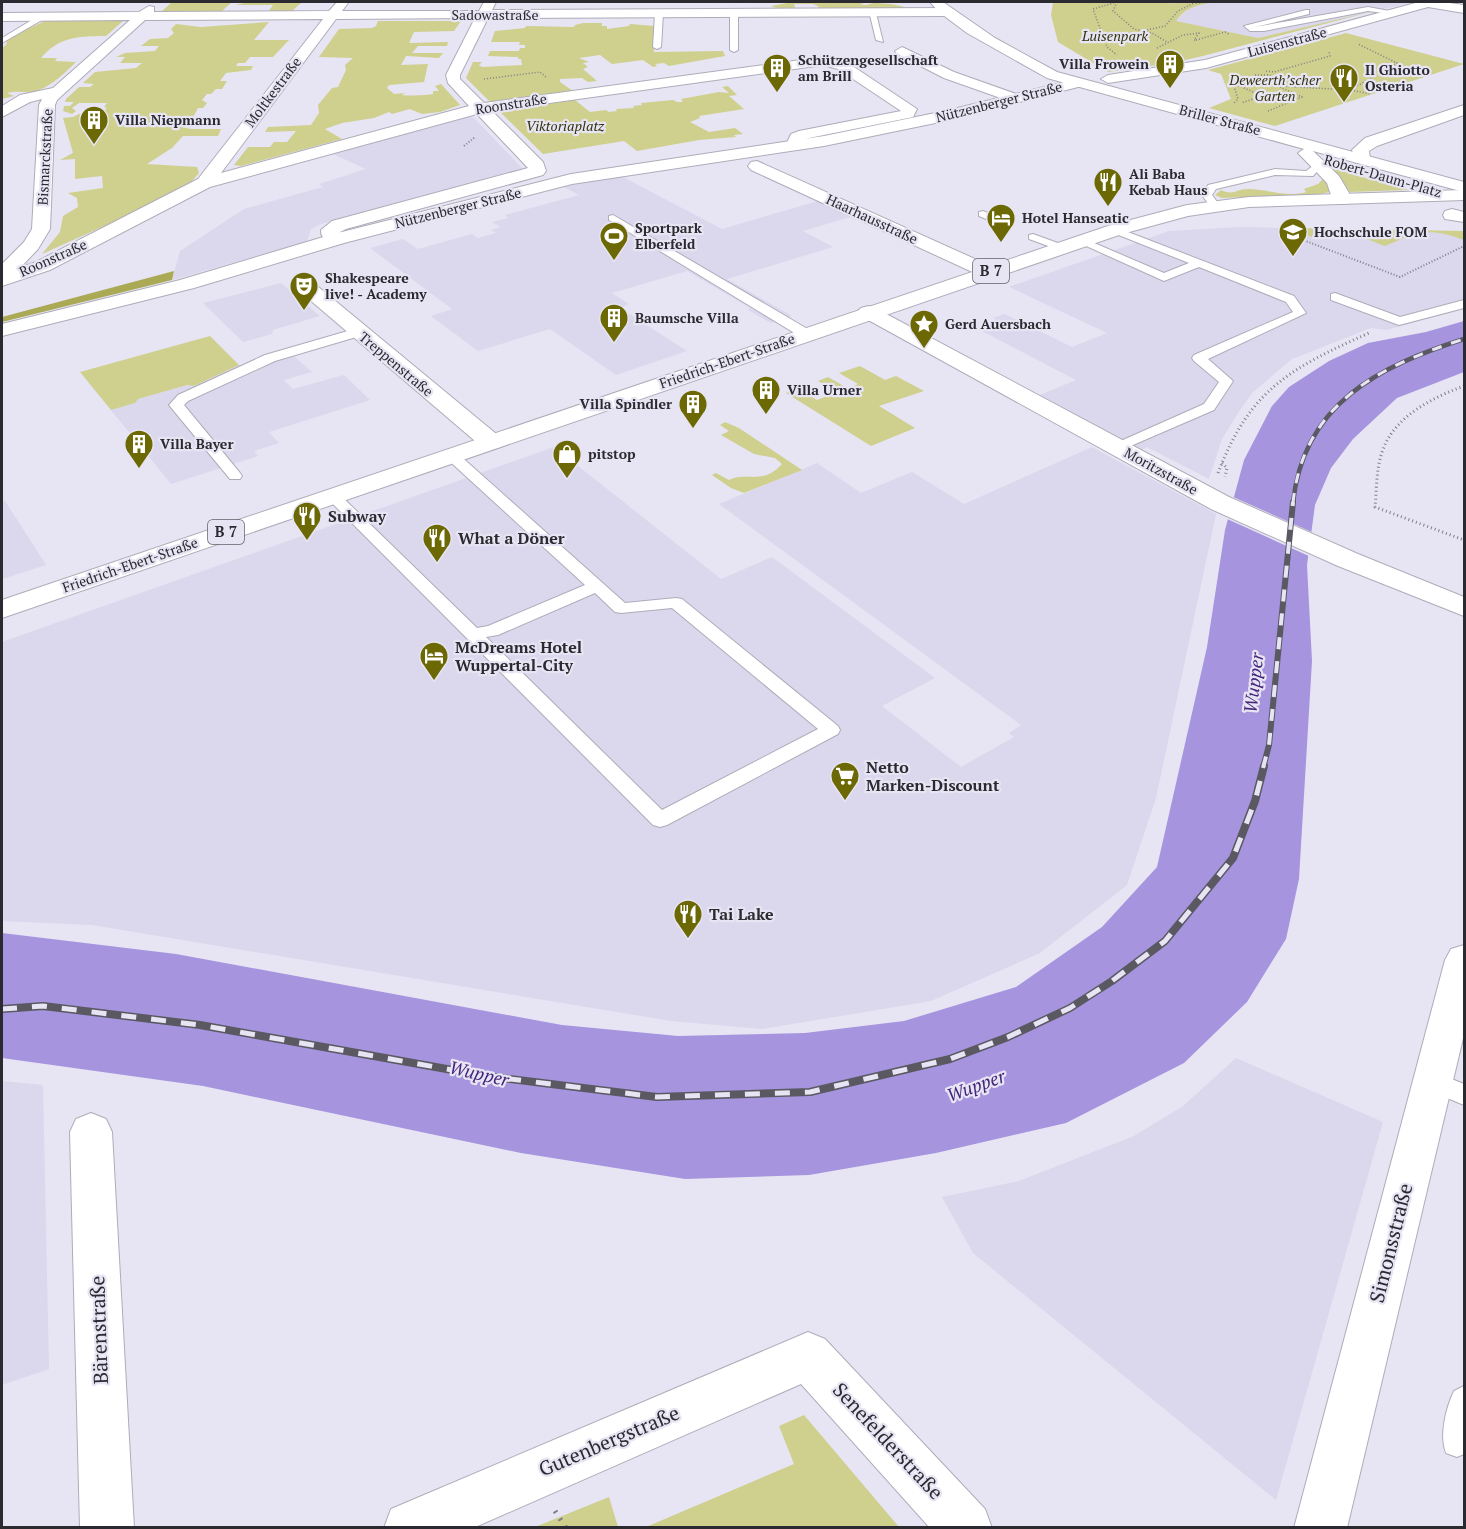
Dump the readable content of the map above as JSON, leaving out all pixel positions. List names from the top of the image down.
{
  "streets": {
    "street": [
      "Sadowastraße",
      "Luisenstraße",
      "Moltkestraße",
      "Nützenberger Straße",
      "Roonstraße",
      "Briller Straße",
      "Bismarckstraße",
      "Robert-Daum-Platz",
      "Haarhausstraße",
      "B 7",
      "Friedrich-Ebert-Straße",
      "Treppenstraße",
      "Moritzstraße",
      "Simonsstraße",
      "Bärenstraße",
      "Gutenbergstraße",
      "Senefelderstraße"
    ]
  },
  "crossings": [
    ["Sadowastraße", "Moltkestraße"],
    ["Sadowastraße", "Briller Straße"],
    ["Sadowastraße", "Bismarckstraße"],
    ["Moltkestraße", "Roonstraße"],
    ["Nützenberger Straße", "Roonstraße"],
    ["Nützenberger Straße", "Briller Straße"],
    ["Nützenberger Straße", "Haarhausstraße"],
    ["Briller Straße", "Robert-Daum-Platz"],
    ["Robert-Daum-Platz", "Friedrich-Ebert-Straße"],
    ["Haarhausstraße", "Friedrich-Ebert-Straße"],
    ["Friedrich-Ebert-Straße", "Treppenstraße"],
    ["Friedrich-Ebert-Straße", "Moritzstraße"],
    ["Gutenbergstraße", "Senefelderstraße"]
  ],
  "water": ["Wupper"],
  "parks": ["Luisenpark", "Deweerth’scher Garten", "Viktoriaplatz"],
  "places": {
    "building": [
      "Villa Frowein",
      "Schützengesellschaft am Brill",
      "Villa Niepmann",
      "Baumsche Villa",
      "Villa Urner",
      "Villa Spindler",
      "Villa Bayer"
    ],
    "restaurant": [
      "Il Ghiotto Osteria",
      "Ali Baba Kebab Haus",
      "Subway",
      "What a Döner",
      "Tai Lake"
    ],
    "hotel": ["Hotel Hanseatic", "McDreams Hotel Wuppertal-City"],
    "school or university": ["Hochschule FOM"],
    "sports": ["Sportpark Elberfeld"],
    "theatre": ["Shakespeare live! - Academy"],
    "place": ["Gerd Auersbach"],
    "shop": ["pitstop"],
    "supermarket": ["Netto Marken-Discount"]
  }
}
